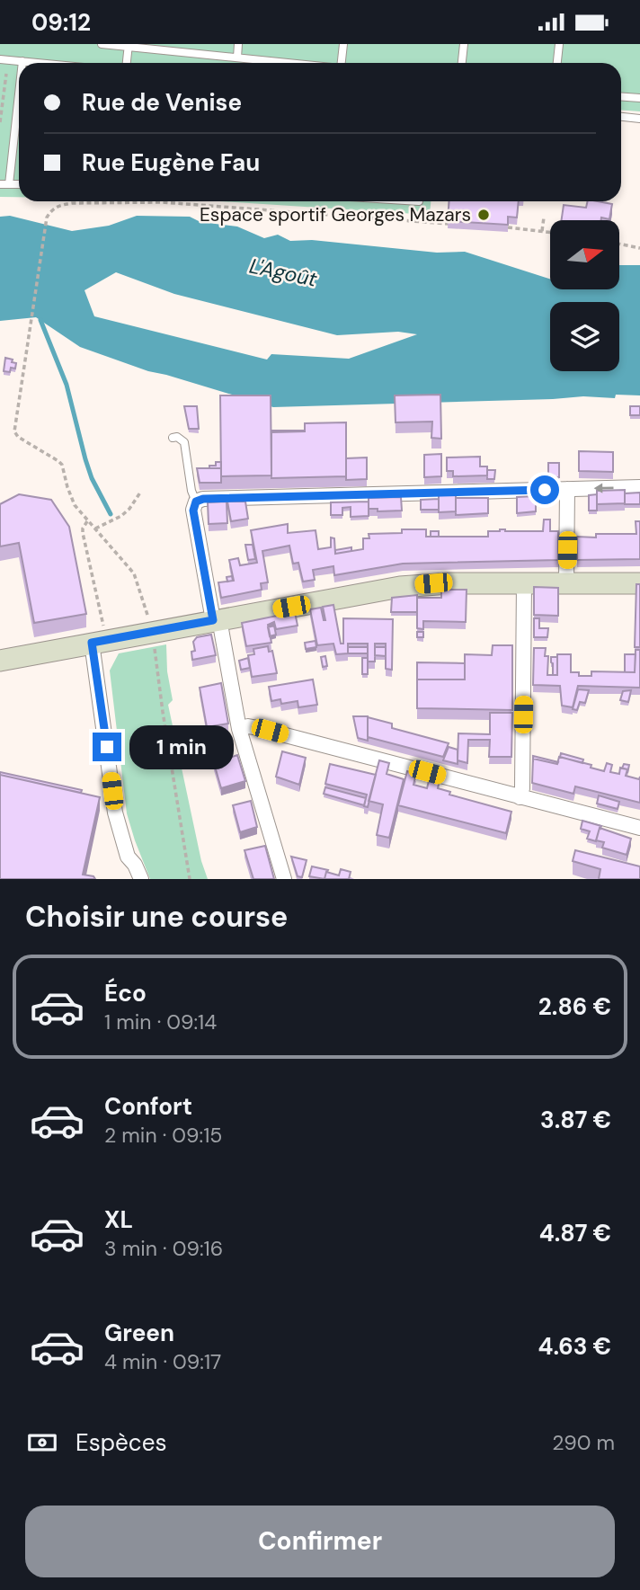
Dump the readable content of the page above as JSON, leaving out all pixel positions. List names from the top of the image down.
{
  "water": ["L'Agoût"],
  "places": ["Espace sportif Georges Mazars"],
  "north": "right",
  "page": {
    "status": "09:12",
    "banner": ["Rue de Venise", "Rue Eugène Fau"],
    "bubble": "1 min",
    "heading": "Choisir une course",
    "list": [
      {
        "name": "Éco",
        "note": "1 min · 09:14",
        "value": "2.86 €"
      },
      {
        "name": "Confort",
        "note": "2 min · 09:15",
        "value": "3.87 €"
      },
      {
        "name": "XL",
        "note": "3 min · 09:16",
        "value": "4.87 €"
      },
      {
        "name": "Green",
        "note": "4 min · 09:17",
        "value": "4.63 €"
      }
    ],
    "pay": ["Espèces", "290 m"],
    "buttons": "Confirmer"
  }
}
